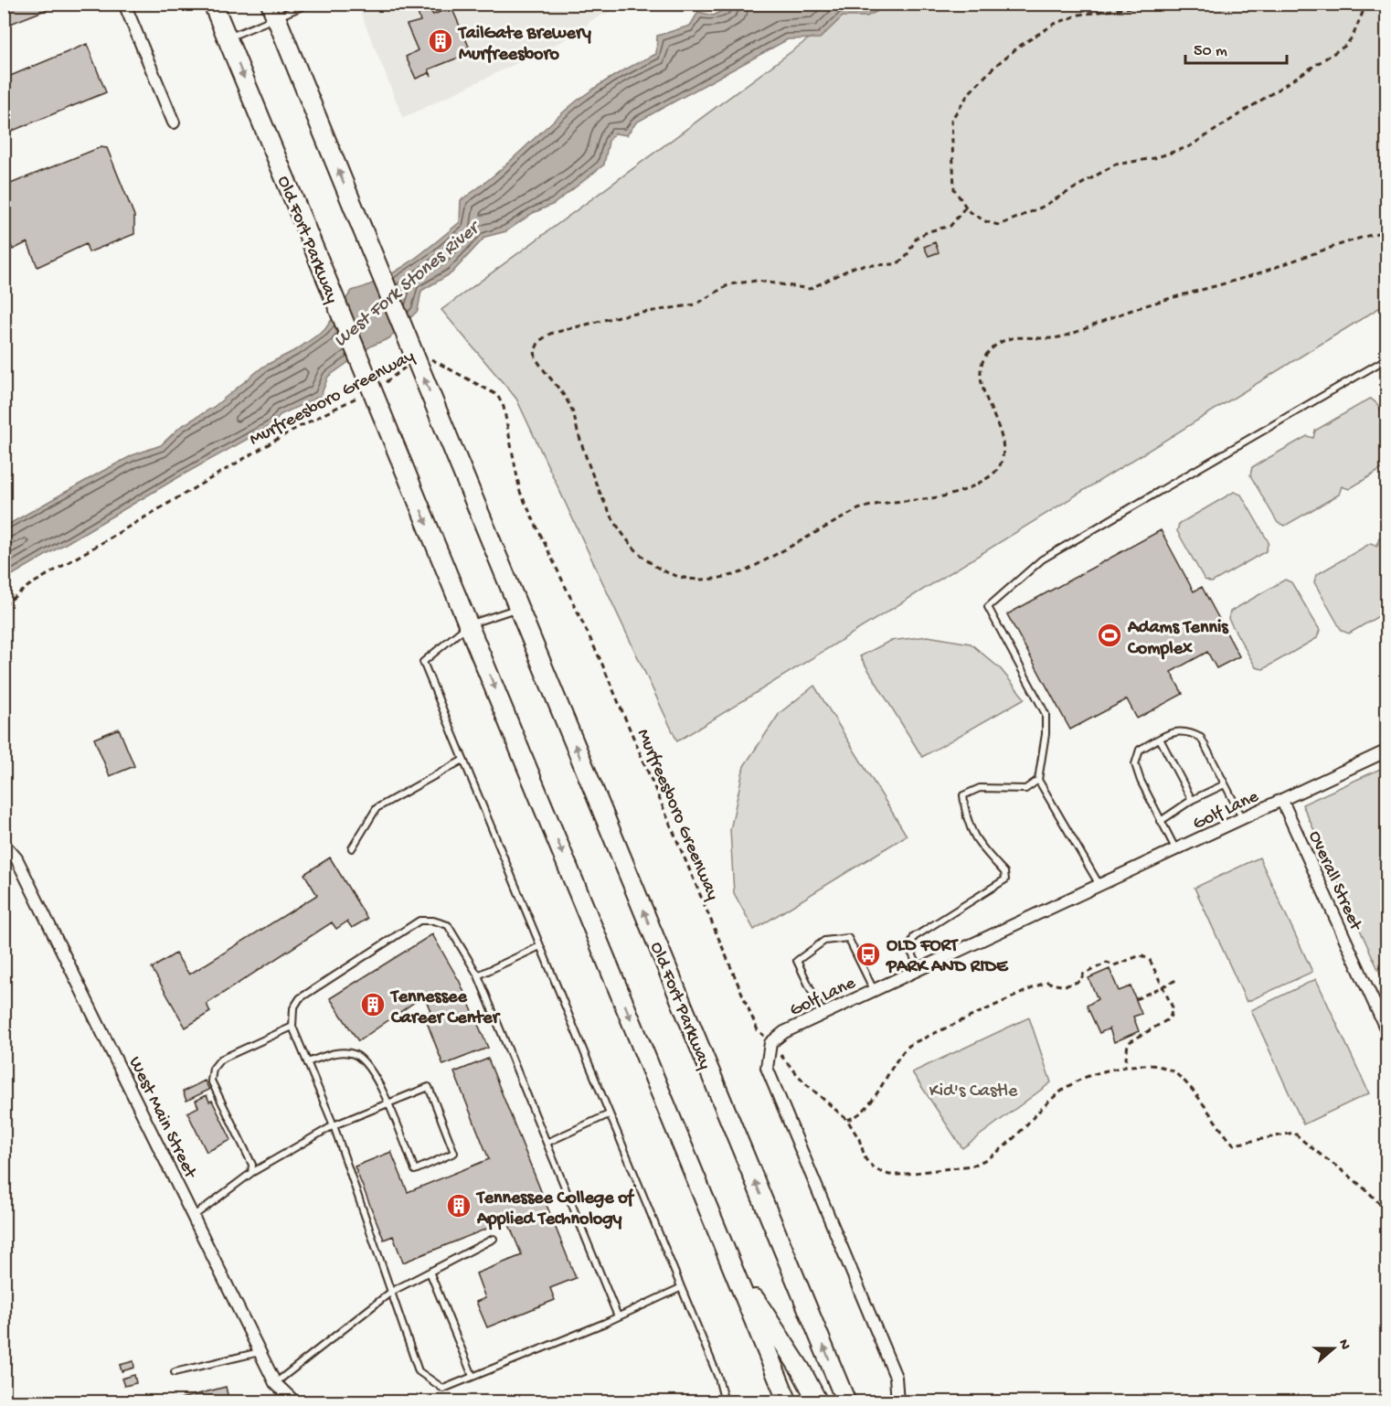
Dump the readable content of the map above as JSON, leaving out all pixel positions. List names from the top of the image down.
{
  "streets": {
    "main road": ["Old Fort Parkway"],
    "street": ["Golf Lane", "Overall Street", "West Main Street"],
    "path": ["Murfreesboro Greenway"]
  },
  "crossings": [
    ["Murfreesboro Greenway", "Golf Lane"],
    ["Golf Lane", "Overall Street"]
  ],
  "water": ["West Fork Stones River"],
  "parks": ["Kid's Castle"],
  "places": {
    "building": ["TailGate Brewery Murfreesboro", "Tennessee Career Center", "Tennessee College of Applied Technology"],
    "sports": ["Adams Tennis Complex"],
    "bus stop": ["OLD FORT PARK AND RIDE"]
  },
  "scale_bar": "50 m",
  "north": "right"
}
